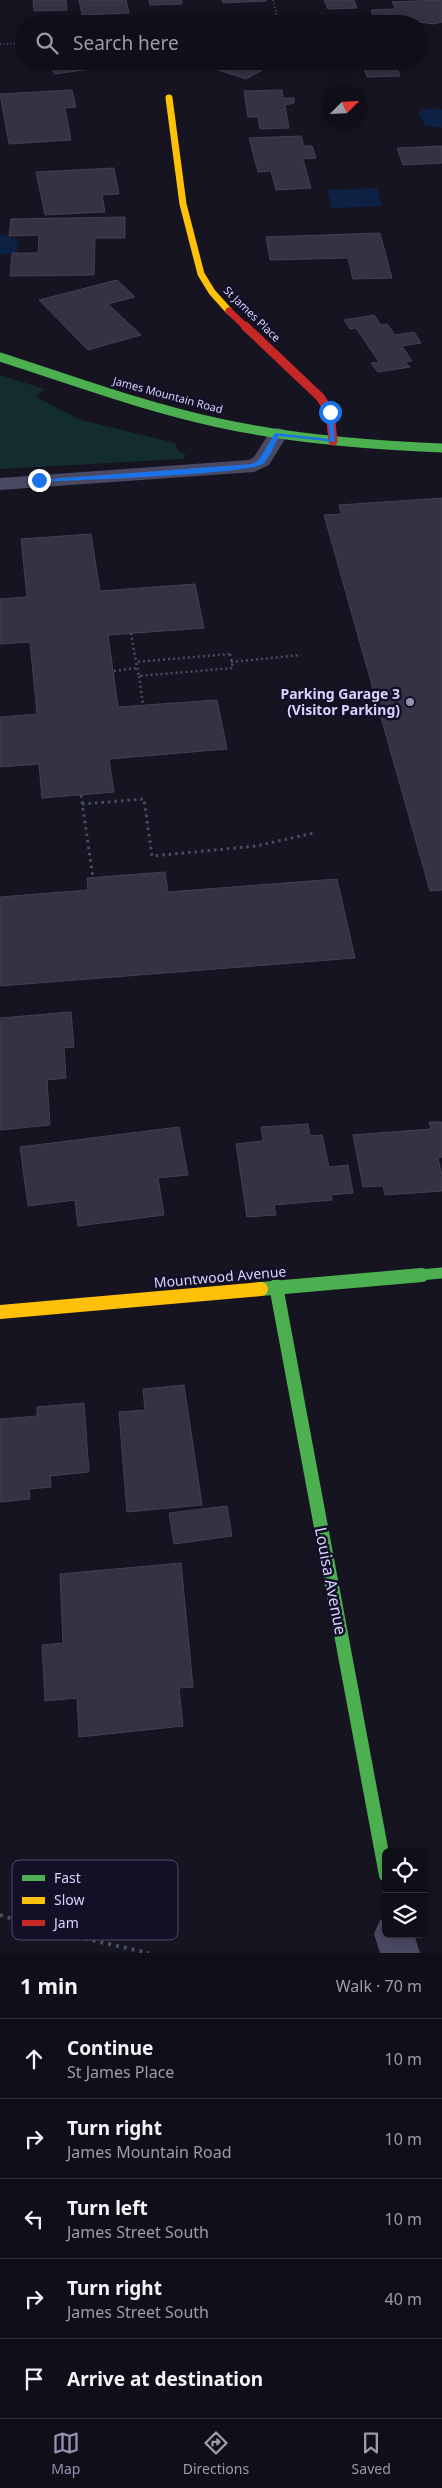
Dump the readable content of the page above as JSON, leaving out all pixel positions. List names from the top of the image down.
{
  "streets": {
    "street": [
      "St James Place",
      "James Mountain Road",
      "Mountwood Avenue",
      "Louisa Avenue"
    ]
  },
  "crossings": [
    ["St James Place", "James Mountain Road"],
    ["Mountwood Avenue", "Louisa Avenue"]
  ],
  "places": ["Parking Garage 3 (Visitor Parking)"],
  "legend": ["Fast", "Slow", "Jam"],
  "north": "top right",
  "page": {
    "search": "Search here",
    "heading": ["1 min", "Walk · 70 m"],
    "list": [
      ["Continue", "St James Place", "10 m"],
      ["Turn right", "James Mountain Road", "10 m"],
      ["Turn left", "James Street South", "10 m"],
      ["Turn right", "James Street South", "40 m"],
      "Arrive at destination"
    ],
    "nav": ["Map", "Directions", "Saved"]
  }
}
